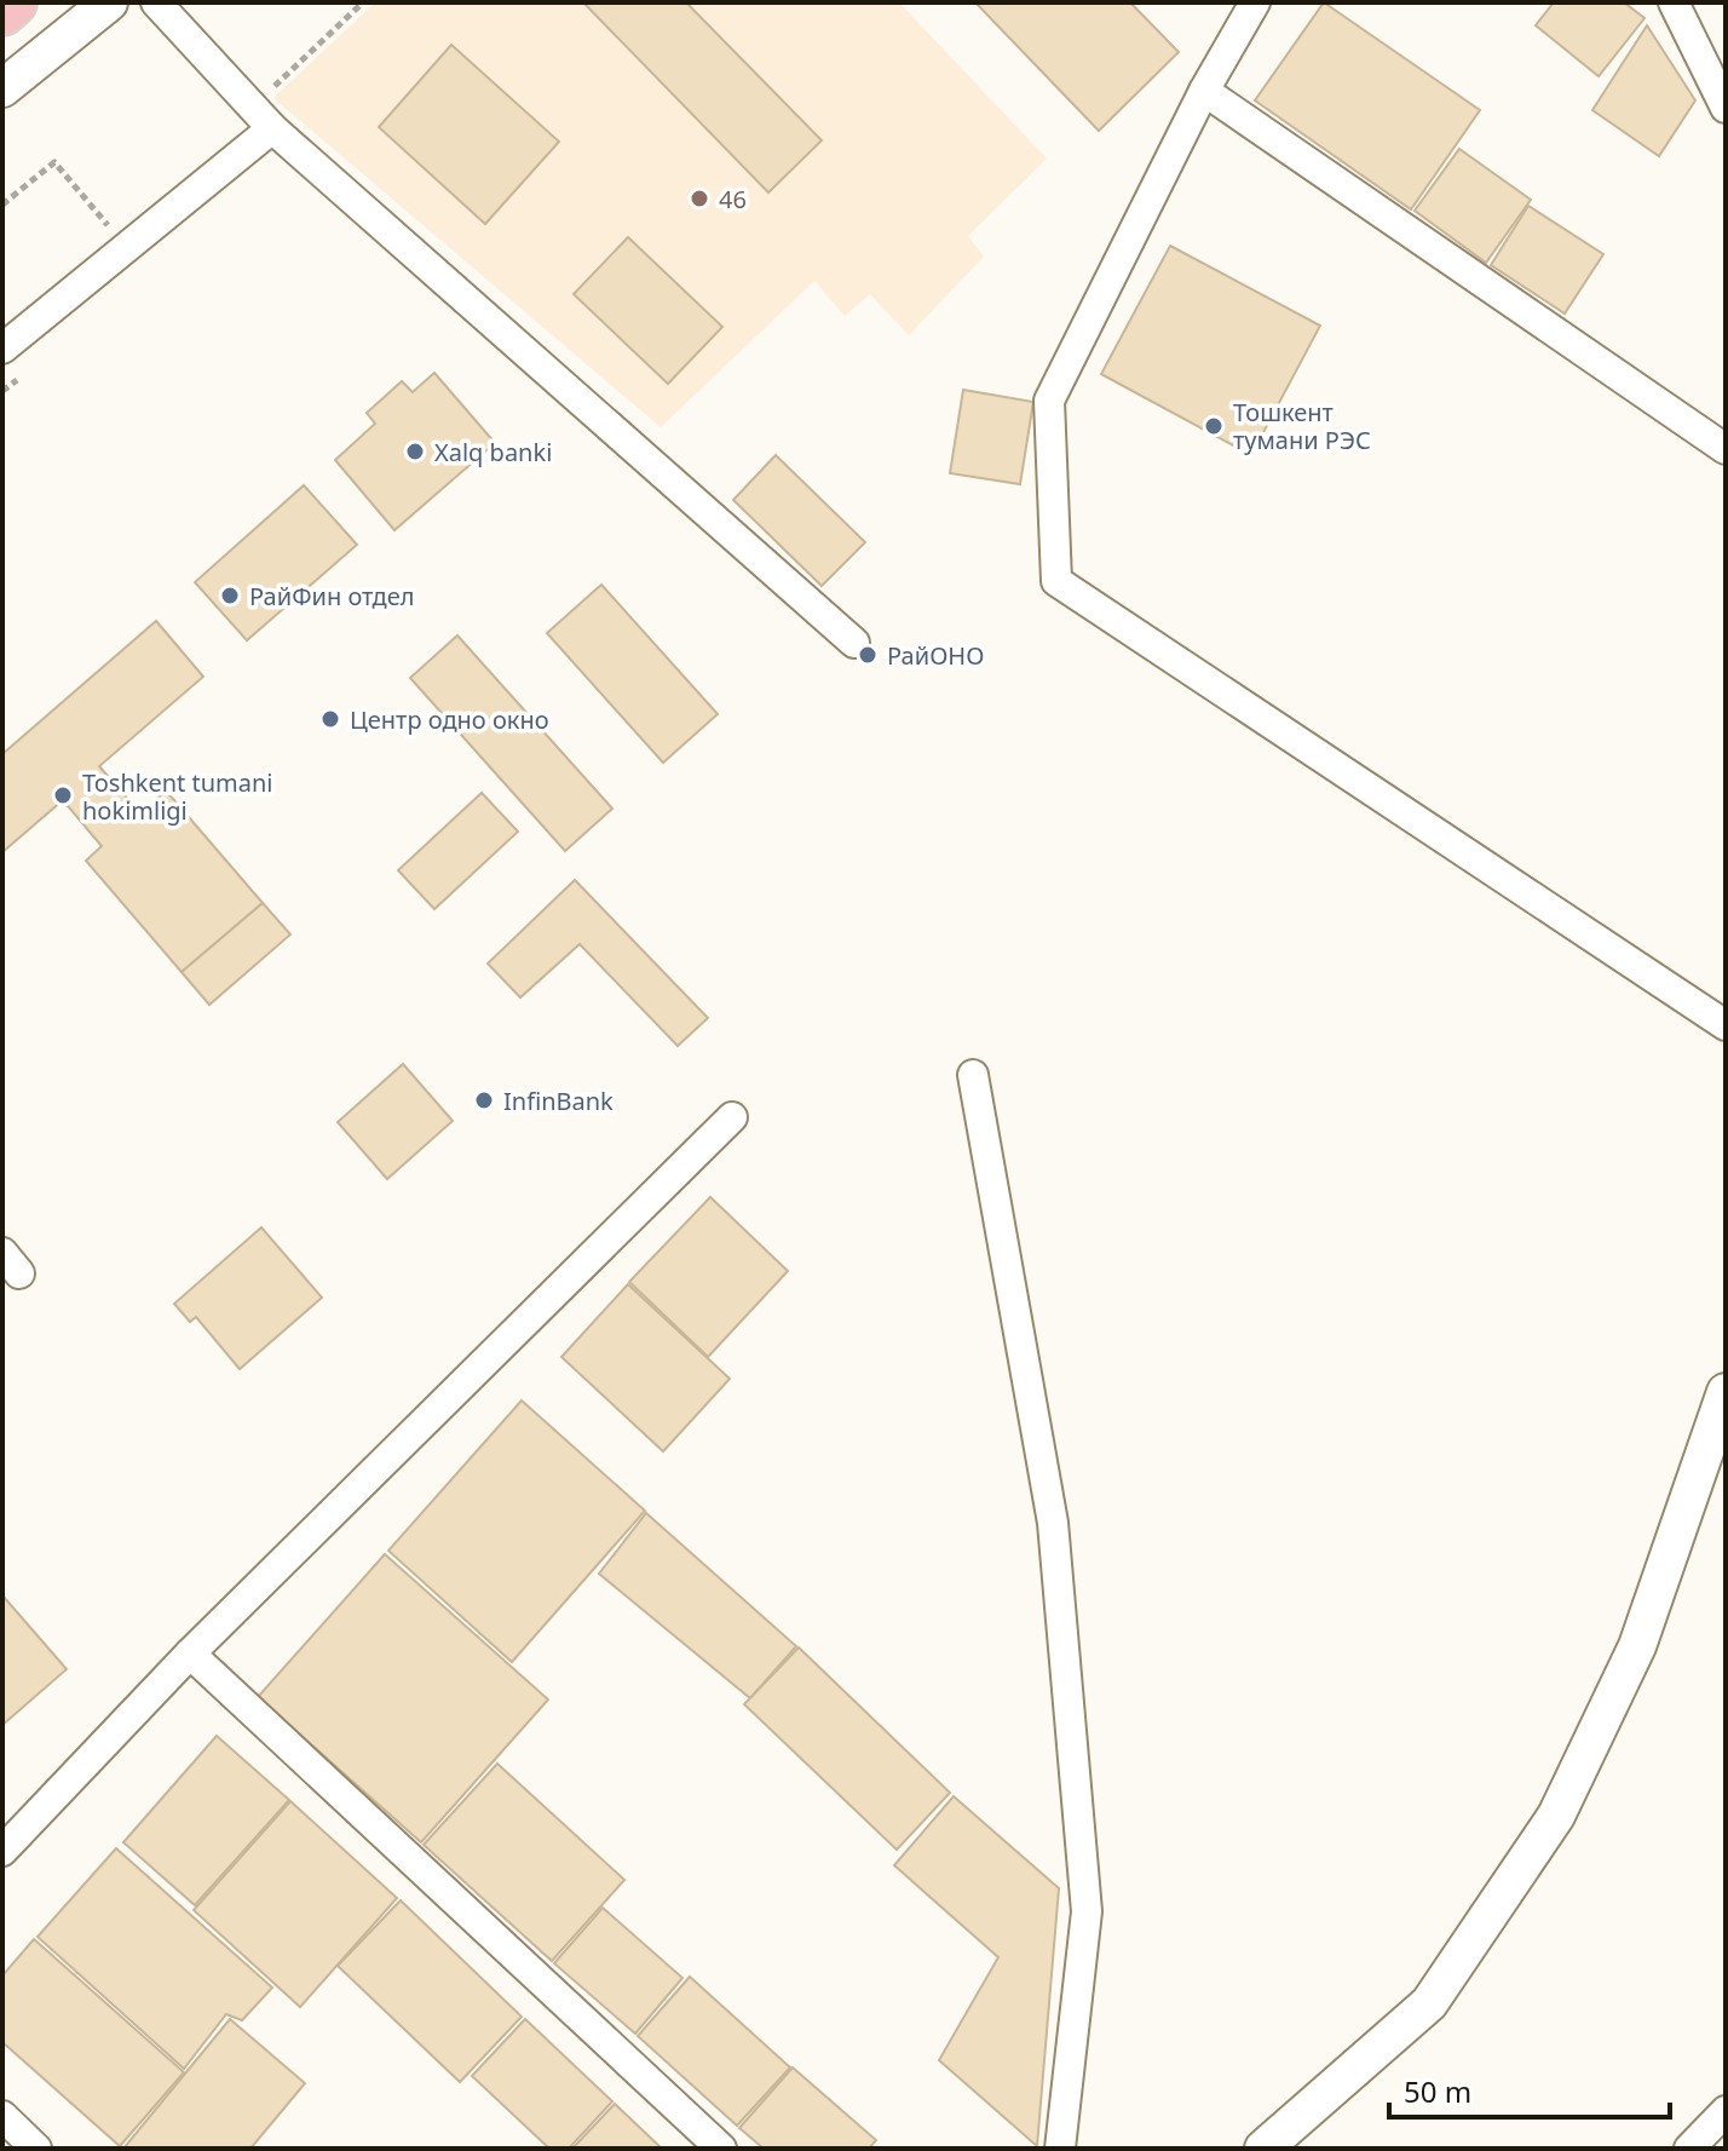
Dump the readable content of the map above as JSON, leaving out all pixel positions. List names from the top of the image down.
{
  "places": [
    "46",
    "Тошкент тумани РЭС",
    "Xalq banki",
    "РайФин отдел",
    "РайОНО",
    "Центр одно окно",
    "Toshkent tumani hokimligi",
    "InfinBank"
  ],
  "scale_bar": "50 m"
}
